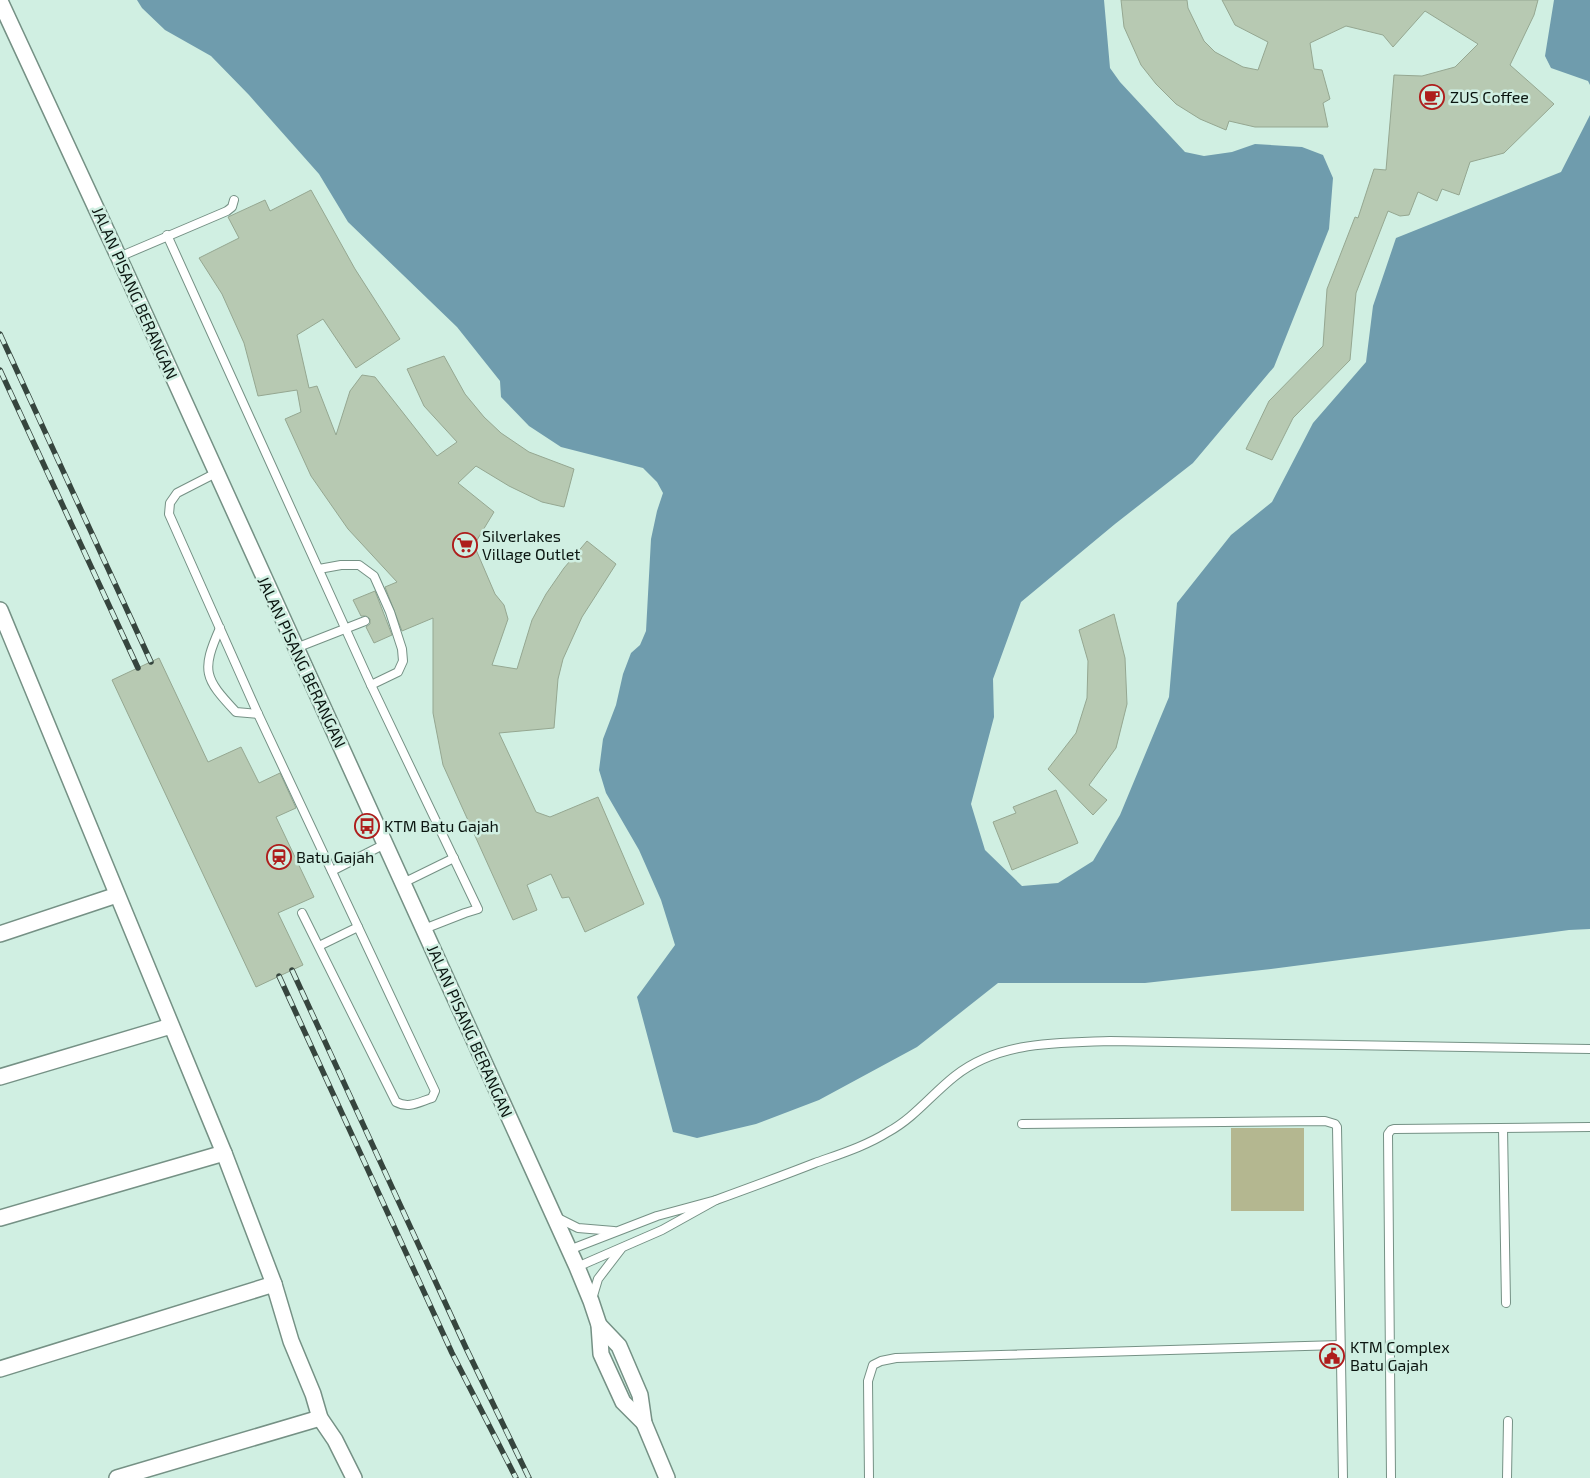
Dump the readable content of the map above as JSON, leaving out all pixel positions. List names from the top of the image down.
{
  "streets": {
    "street": ["JALAN PISANG BERANGAN"]
  },
  "places": {
    "cafe": ["ZUS Coffee"],
    "supermarket": ["Silverlakes Village Outlet"],
    "bus stop": ["KTM Batu Gajah"],
    "station": ["Batu Gajah"],
    "public building": ["KTM Complex Batu Gajah"]
  }
}
